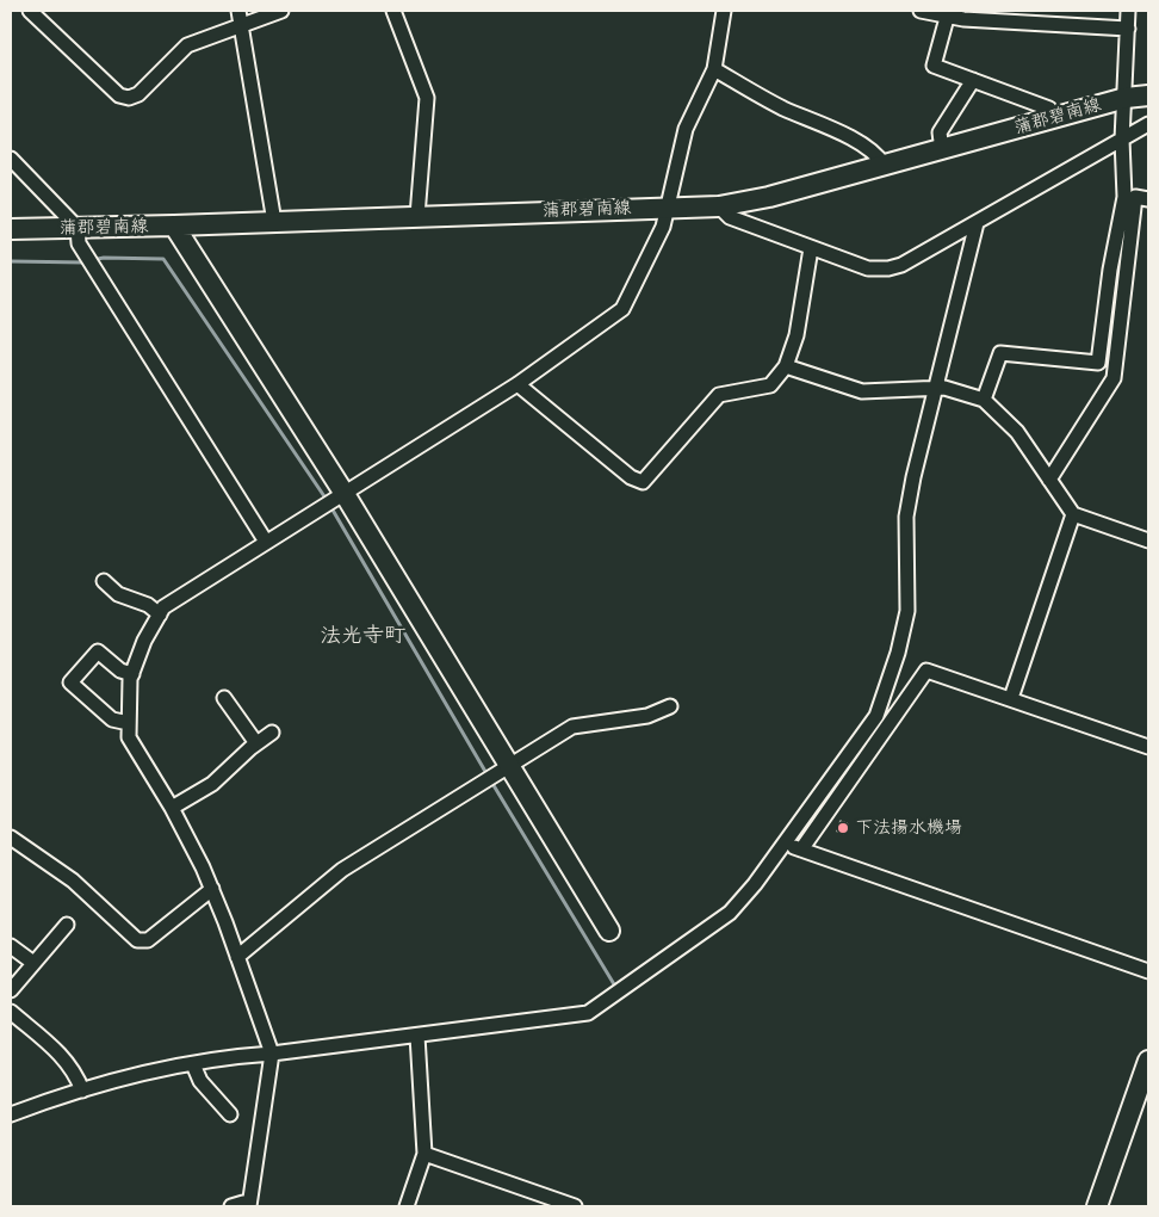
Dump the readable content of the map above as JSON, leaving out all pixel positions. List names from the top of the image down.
{
  "streets": {
    "main road": ["蒲郡碧南線"]
  },
  "districts": ["法光寺町"],
  "places": ["下法揚水機場"]
}
